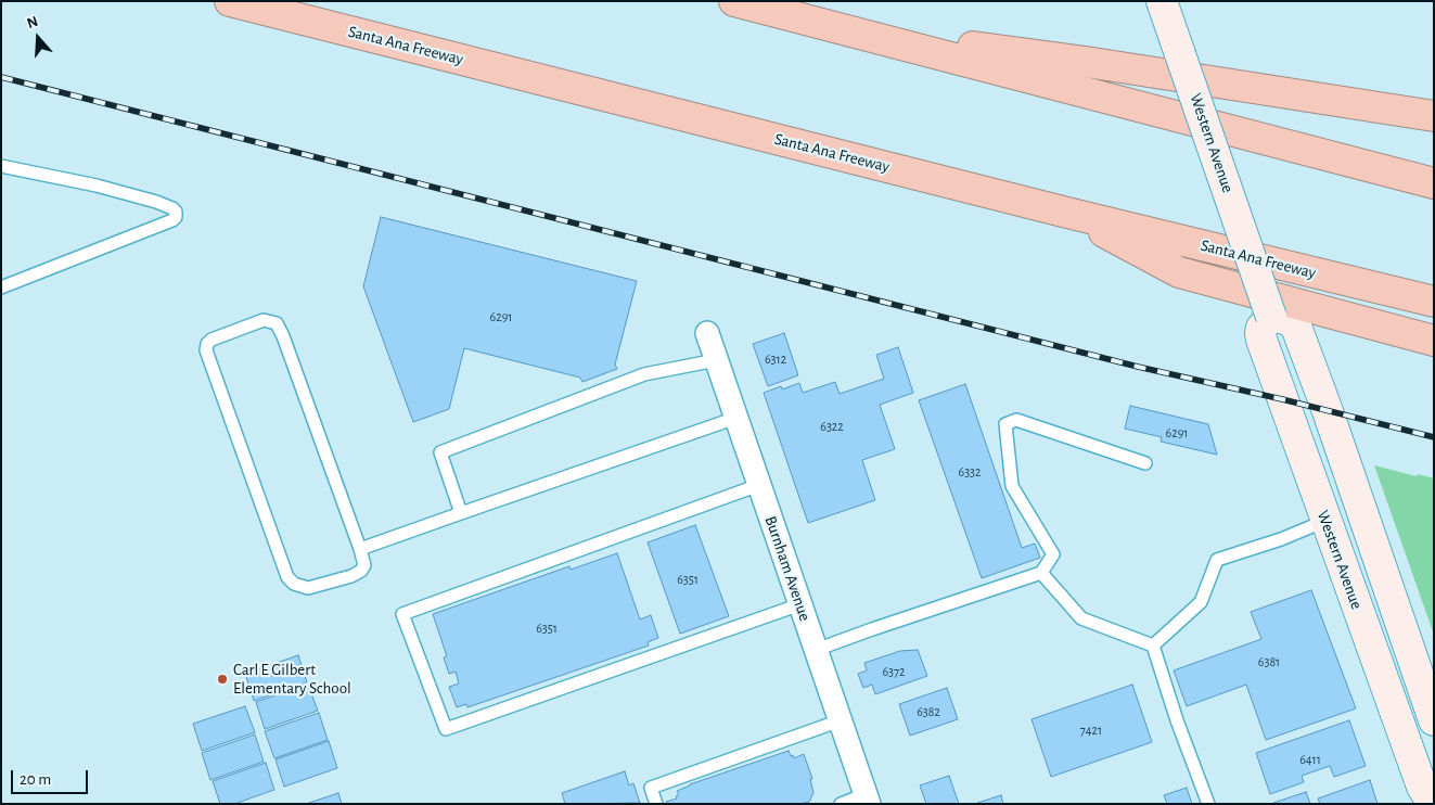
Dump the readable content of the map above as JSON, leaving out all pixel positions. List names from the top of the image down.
{
  "streets": {
    "highway": ["Santa Ana Freeway"],
    "main road": ["Western Avenue"],
    "street": ["Burnham Avenue"]
  },
  "places": ["Carl E Gilbert Elementary School"],
  "house_numbers": [
    "6291",
    "6312",
    "6322",
    "6291",
    "6332",
    "6351",
    "6351",
    "6381",
    "6372",
    "6382",
    "7421",
    "6411"
  ],
  "scale_bar": "20 m",
  "north": "top"
}
